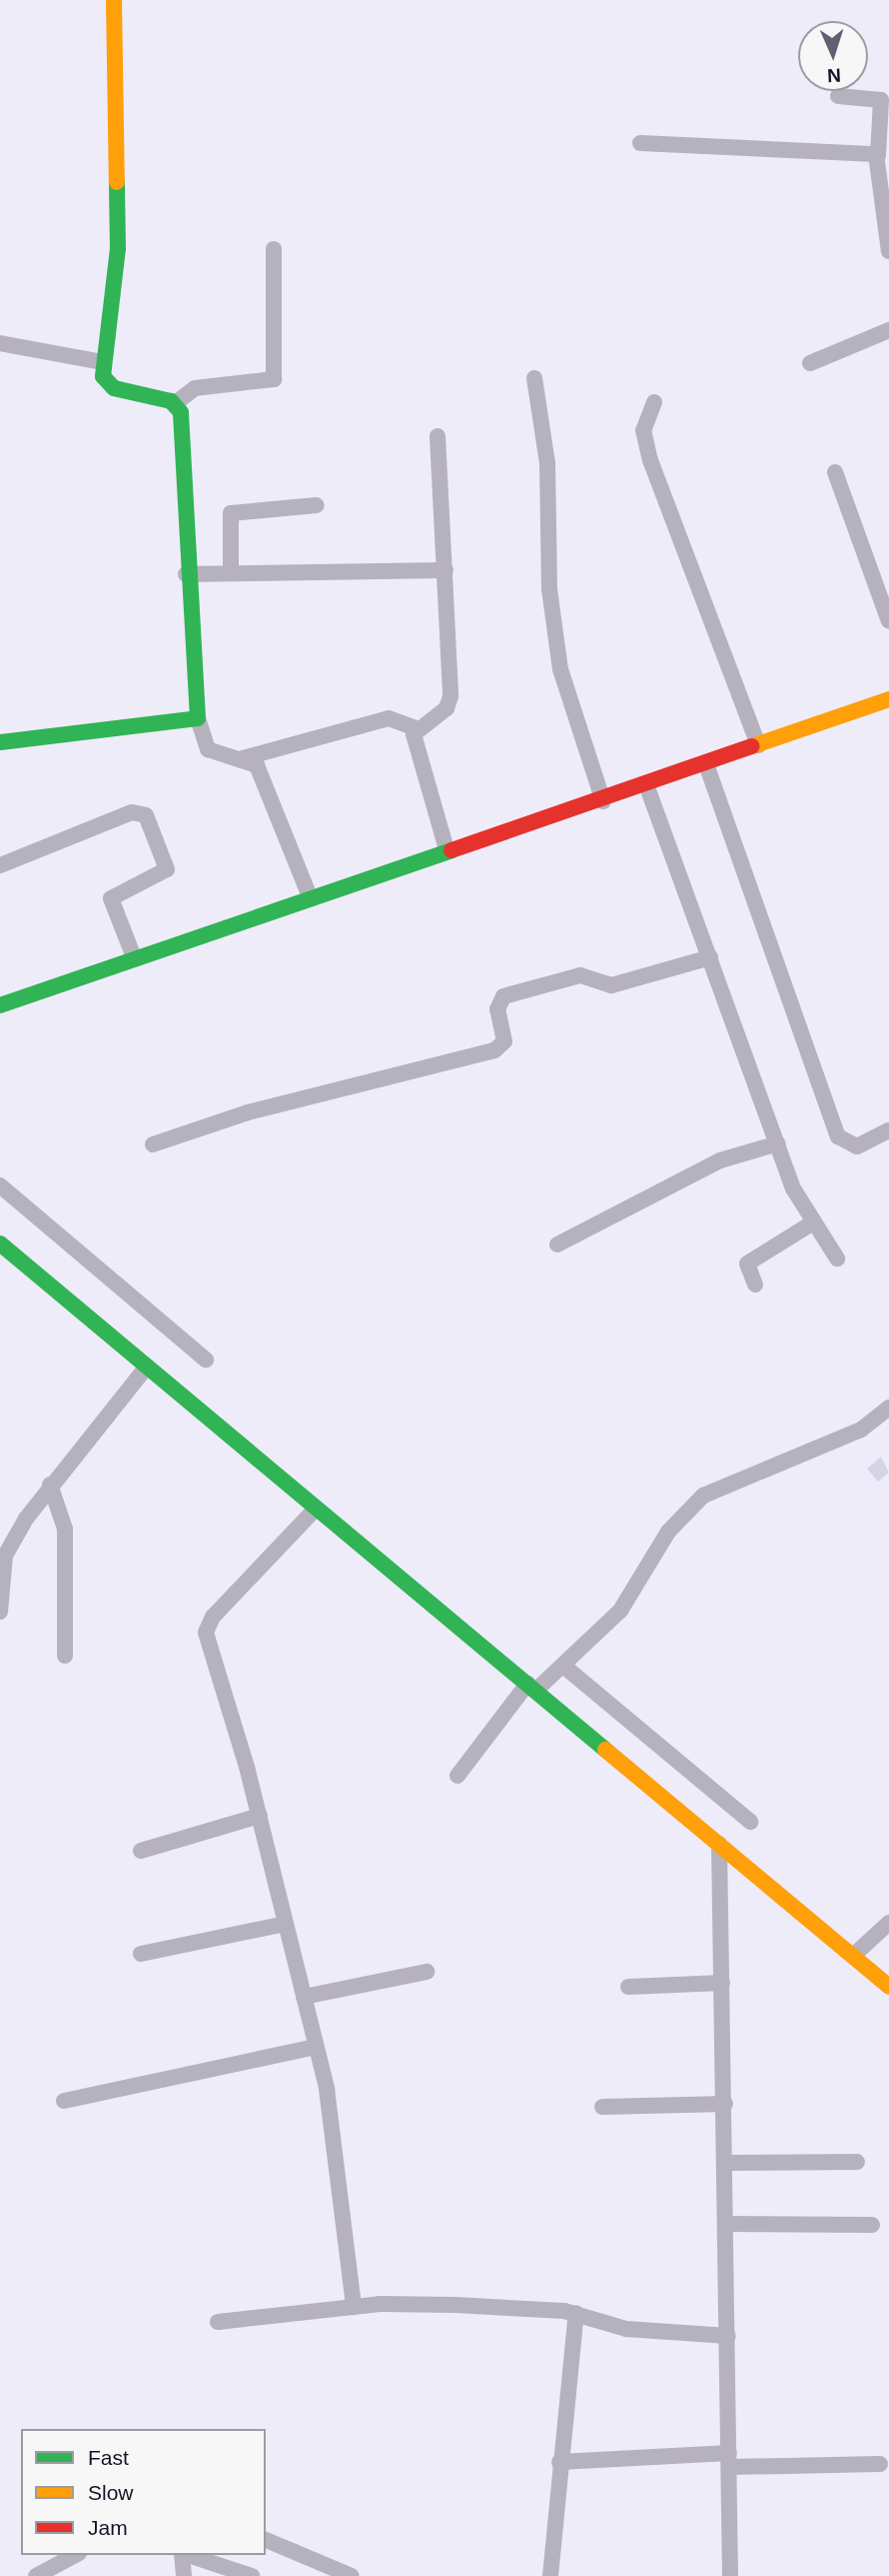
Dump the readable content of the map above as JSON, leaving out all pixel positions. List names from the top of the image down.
{
  "legend": ["Fast", "Slow", "Jam"],
  "north": "bottom"
}
